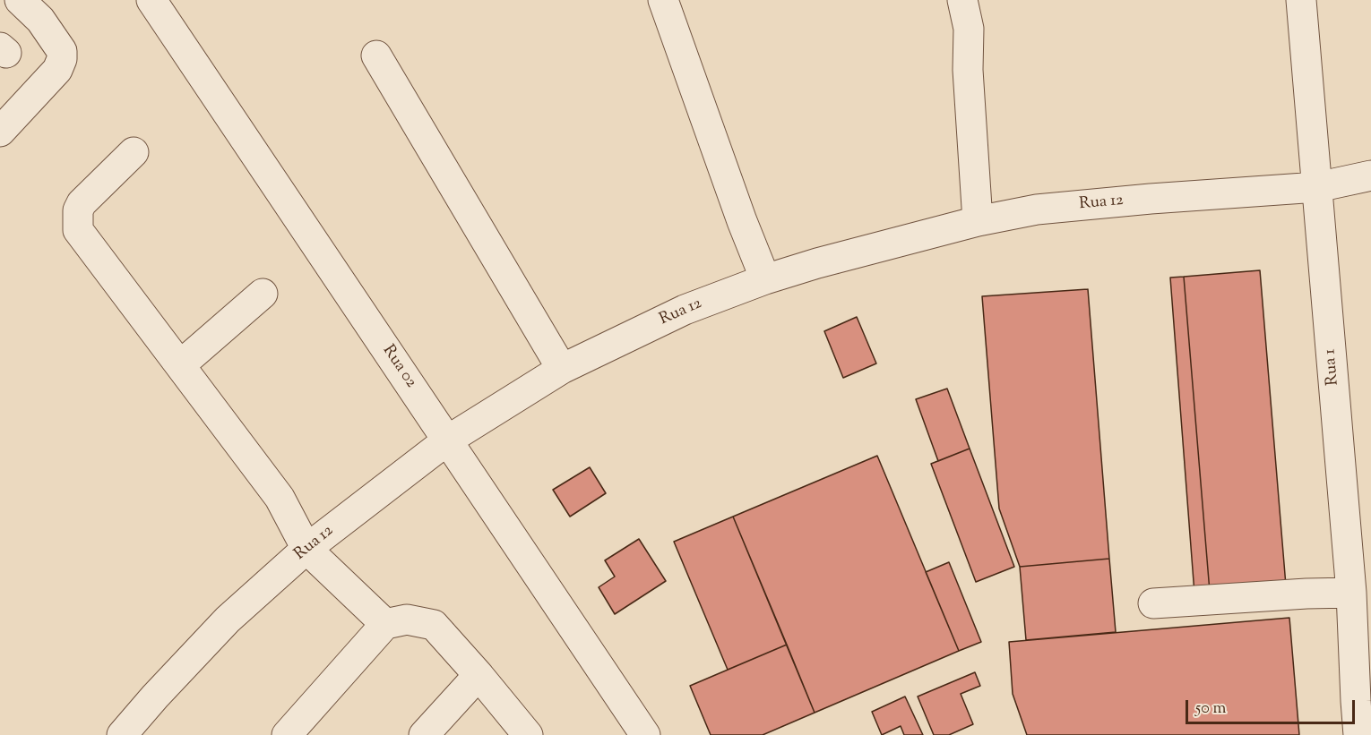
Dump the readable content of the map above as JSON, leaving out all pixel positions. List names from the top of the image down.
{
  "streets": {
    "street": ["Rua 12", "Rua 02", "Rua 1"]
  },
  "crossings": [
    ["Rua 12", "Rua 02"],
    ["Rua 12", "Rua 1"]
  ],
  "scale_bar": "50 m"
}
